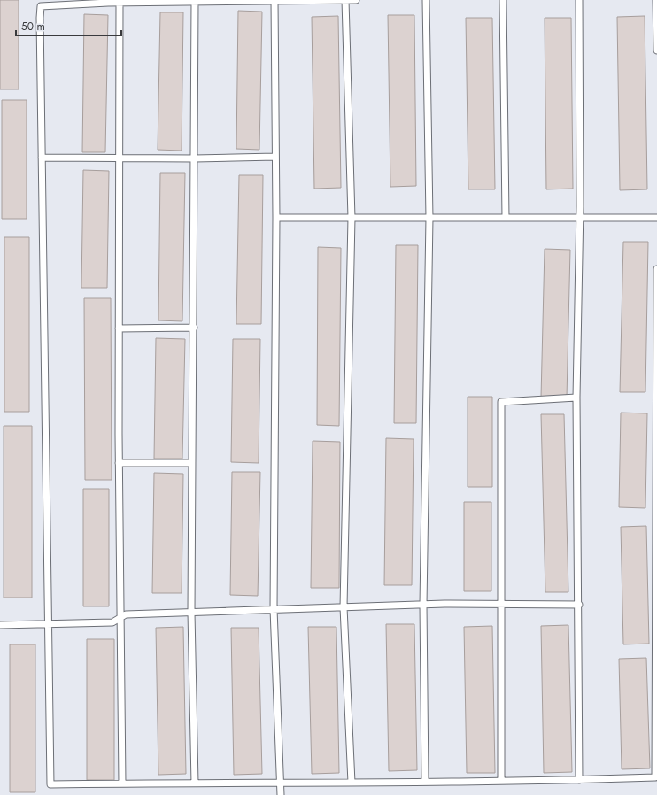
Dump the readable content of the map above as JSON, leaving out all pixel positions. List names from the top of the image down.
{
  "scale_bar": "50 m"
}
